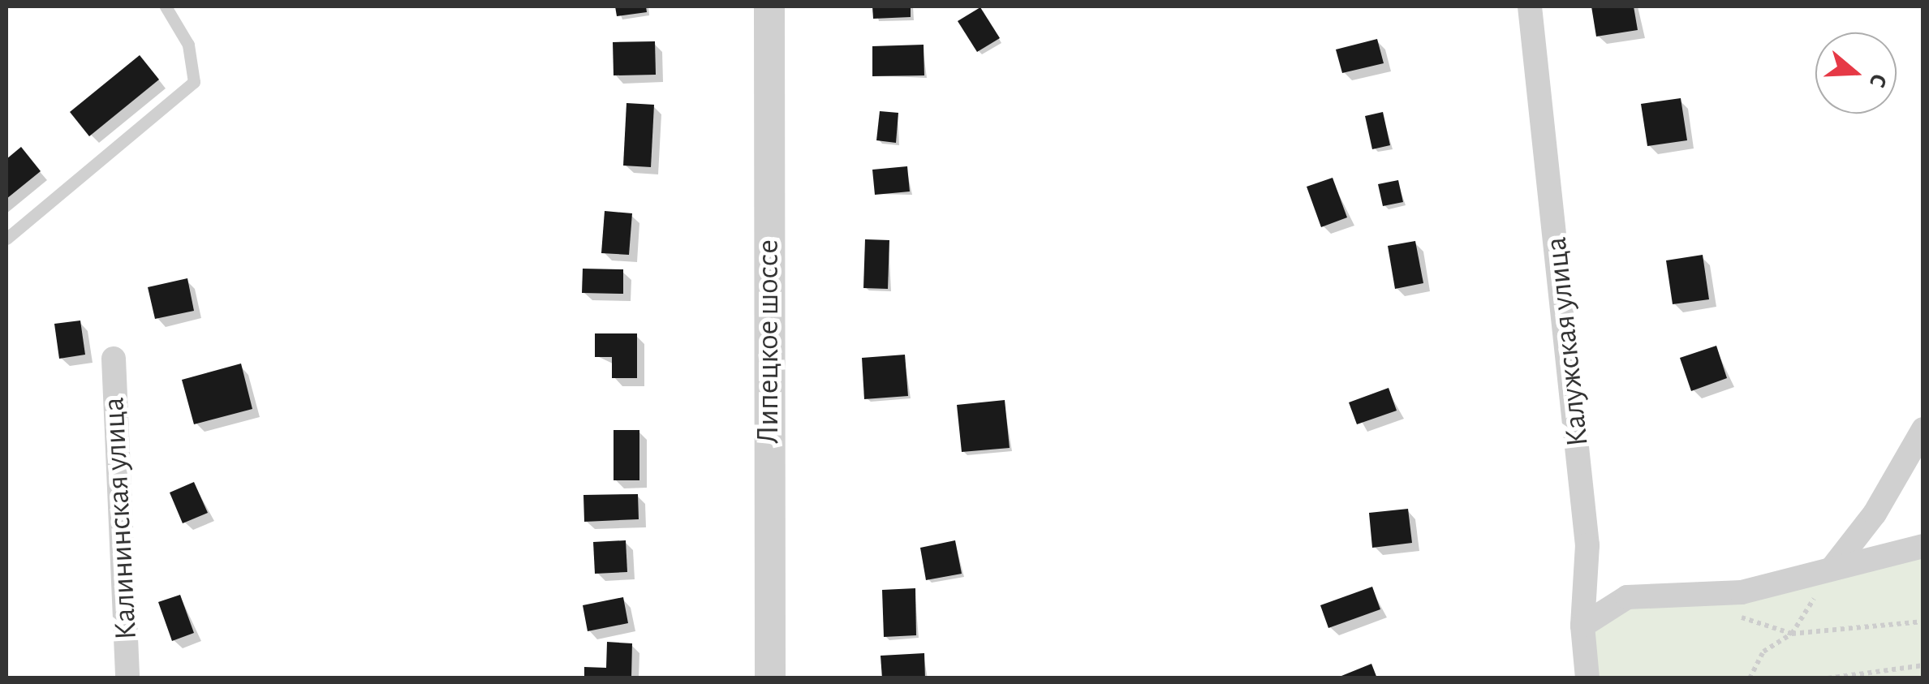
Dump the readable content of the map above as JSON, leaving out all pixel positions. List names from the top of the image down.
{
  "streets": {
    "street": ["Липецкое шоссе", "Калужская улица", "Калининская улица"]
  },
  "north": "right"
}
